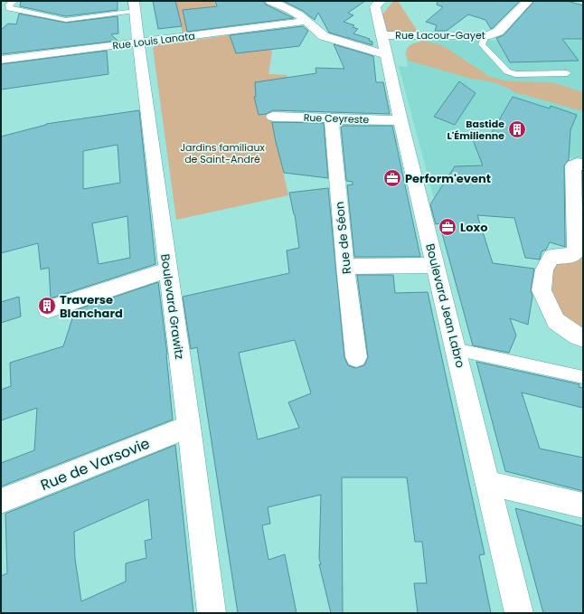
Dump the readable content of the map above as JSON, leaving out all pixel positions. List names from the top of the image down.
{
  "streets": {
    "street": [
      "Rue Lacour-Gayet",
      "Rue Louis Lanata",
      "Rue Ceyreste",
      "Rue de Séon",
      "Boulevard Jean Labro",
      "Boulevard Grawitz",
      "Rue de Varsovie"
    ]
  },
  "crossings": [
    ["Rue Lacour-Gayet", "Boulevard Jean Labro"],
    ["Rue Louis Lanata", "Boulevard Grawitz"],
    ["Rue Ceyreste", "Rue de Séon"],
    ["Rue Ceyreste", "Boulevard Jean Labro"],
    ["Boulevard Grawitz", "Rue de Varsovie"]
  ],
  "parks": ["Jardins familiaux de Saint-André"],
  "places": {
    "building": ["Bastide L'Émilienne", "Traverse Blanchard"],
    "office": ["Perform'event", "Loxo"]
  }
}
